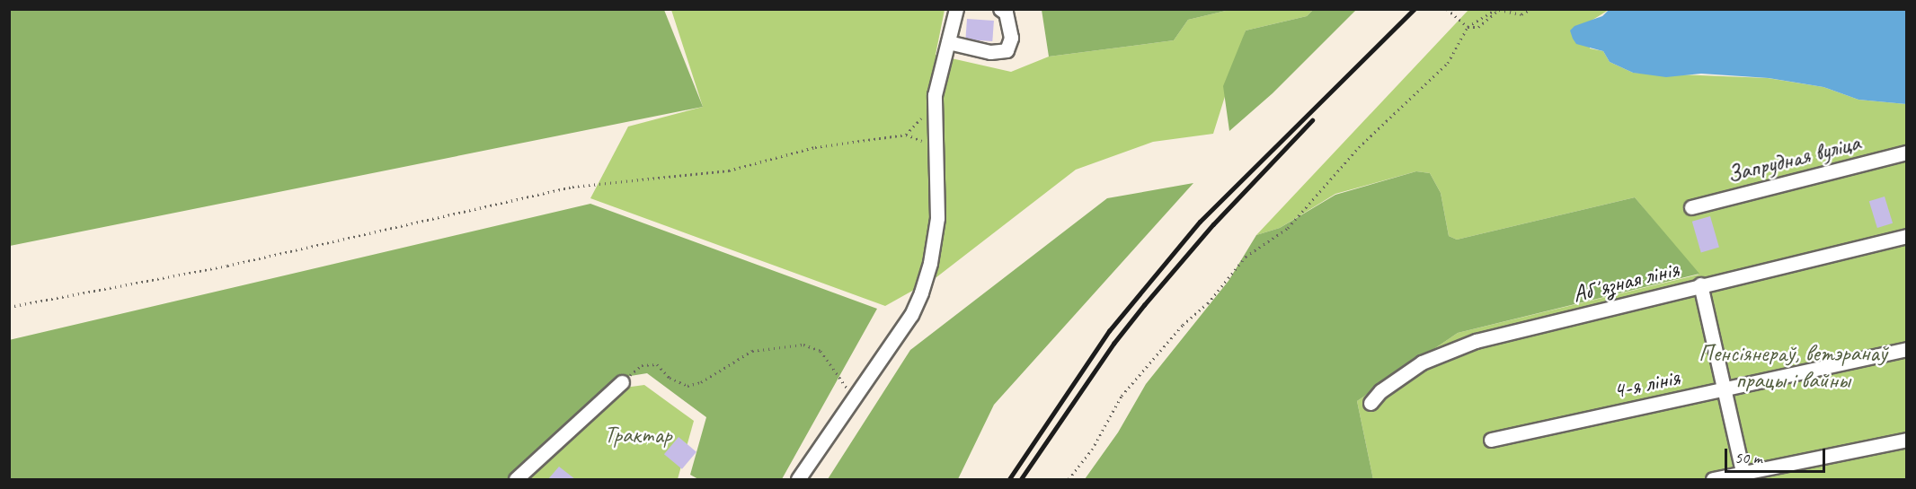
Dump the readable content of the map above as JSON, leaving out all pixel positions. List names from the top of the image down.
{
  "streets": {
    "street": ["Запрудная вуліца", "Абʼязная лінія", "4-я лінія"]
  },
  "parks": ["Пенсіянераў, ветэранаў працы і вайны", "Трактар"],
  "scale_bar": "50 m"
}
